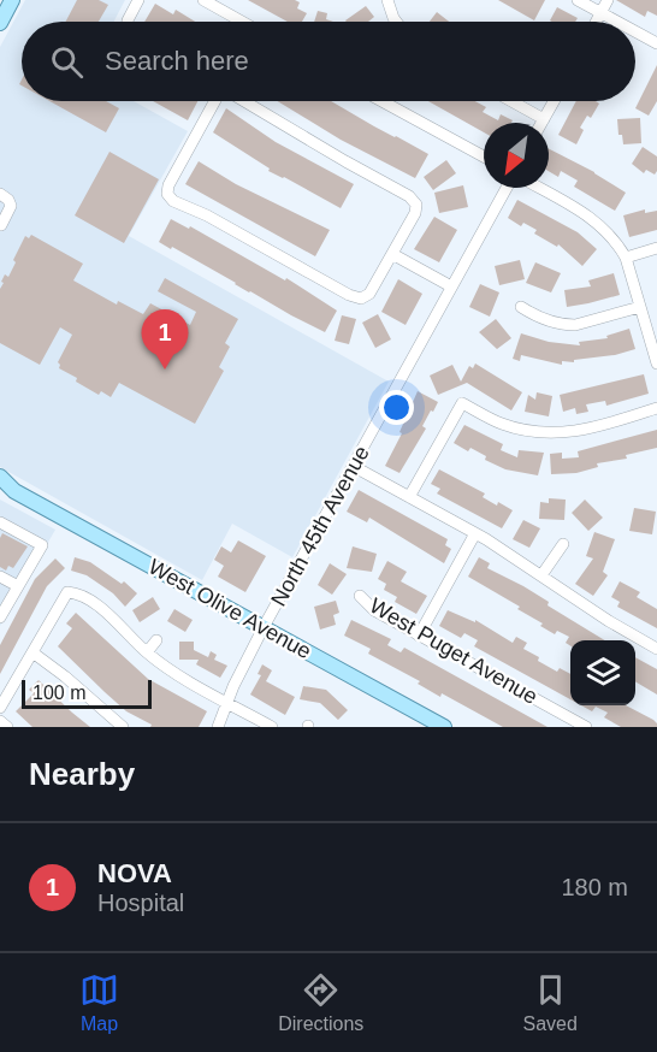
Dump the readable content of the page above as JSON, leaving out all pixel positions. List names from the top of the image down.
{
  "streets": {
    "main road": ["West Olive Avenue"],
    "street": ["North 45th Avenue", "West Puget Avenue"]
  },
  "crossings": [
    ["North 45th Avenue", "West Olive Avenue"]
  ],
  "scale_bar": "100 m",
  "north": "bottom left",
  "page": {
    "search": "Search here",
    "pins": "1",
    "scale": "100 m",
    "heading": "Nearby",
    "list": [
      {
        "mark": "1",
        "name": "NOVA",
        "note": "Hospital",
        "value": "180 m"
      }
    ],
    "nav": ["Map", "Directions", "Saved"]
  }
}
